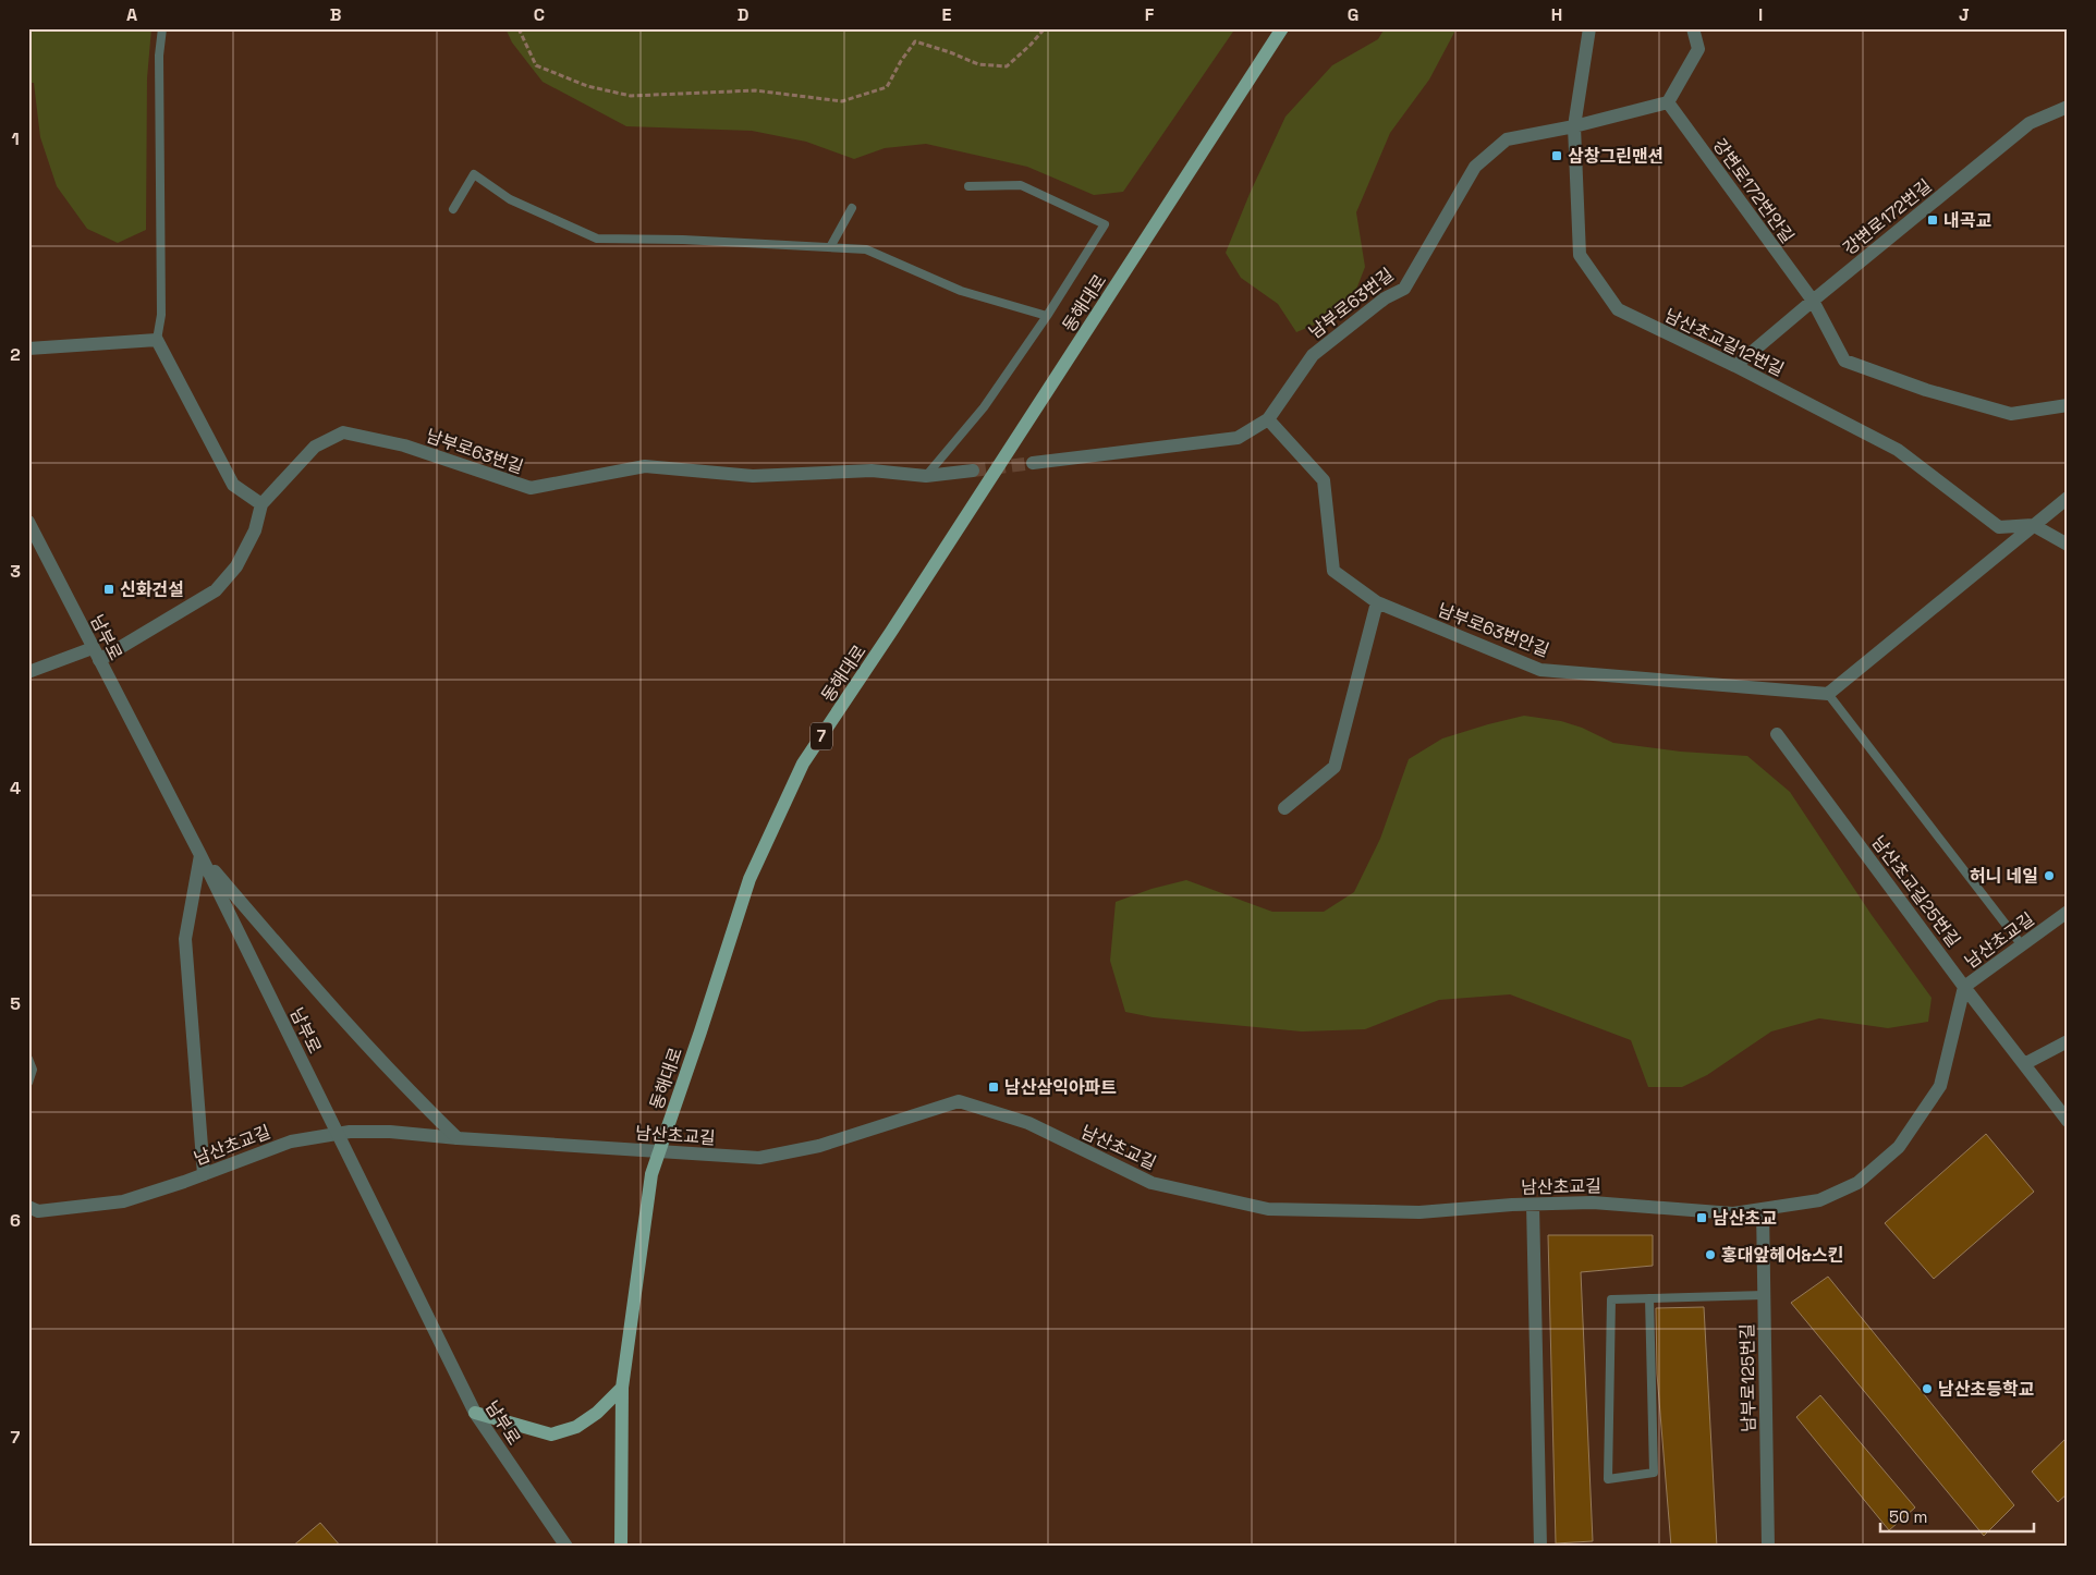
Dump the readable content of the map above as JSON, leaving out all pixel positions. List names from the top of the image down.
{
  "streets": {
    "main road": ["동해대로", "7"],
    "street": [
      "강변로172번안길",
      "강변로172번길",
      "남부로63번길",
      "남산초교길12번길",
      "남부로63번안길",
      "남부로",
      "남산초교길25번길",
      "남산초교길",
      "남부로125번길"
    ]
  },
  "crossings": [
    ["강변로172번안길", "강변로172번길"],
    ["강변로172번안길", "남부로63번길"],
    ["강변로172번길", "남산초교길12번길"],
    ["남부로63번길", "남산초교길12번길"],
    ["남부로63번길", "남부로63번안길"],
    ["남부로63번길", "남부로"],
    ["남산초교길25번길", "남산초교길"],
    ["남산초교길", "남부로125번길"]
  ],
  "places": {
    "transit": [
      "삼창그린맨션",
      "내곡교",
      "신화건설",
      "남산삼익아파트",
      "남산초교"
    ],
    "other": ["허니 네일", "홍대앞헤어&스킨", "남산초등학교"]
  },
  "scale_bar": "50 m",
  "grid": {
    "columns": [
      "A",
      "B",
      "C",
      "D",
      "E",
      "F",
      "G",
      "H",
      "I",
      "J"
    ],
    "rows": [
      "1",
      "2",
      "3",
      "4",
      "5",
      "6",
      "7"
    ]
  }
}
